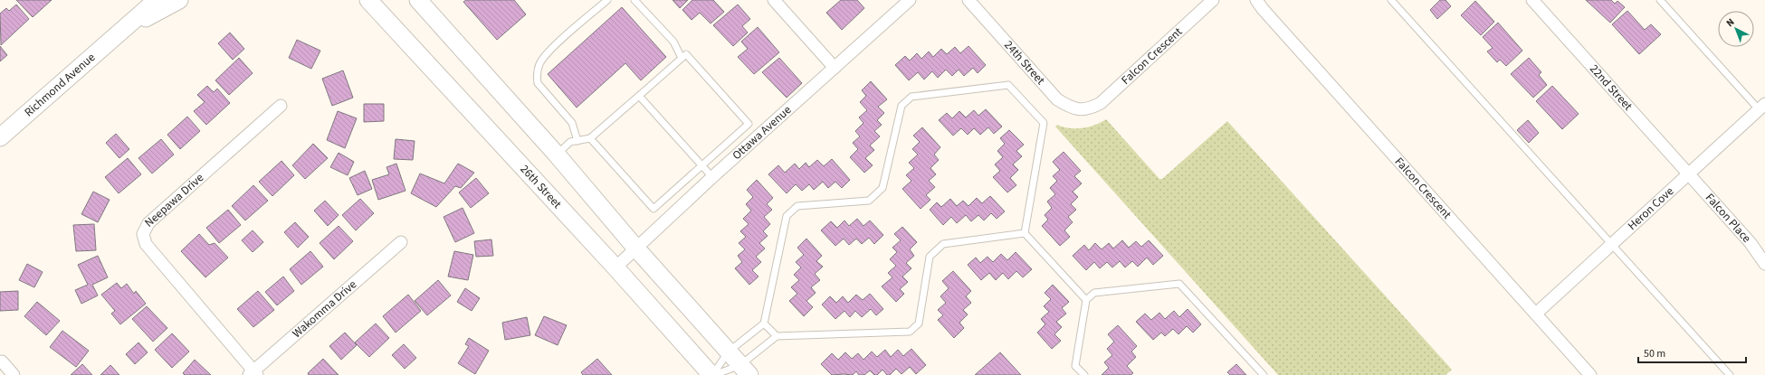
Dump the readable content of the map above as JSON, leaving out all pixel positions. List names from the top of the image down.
{
  "streets": {
    "street": [
      "Falcon Crescent",
      "24th Street",
      "Richmond Avenue",
      "22nd Street",
      "Ottawa Avenue",
      "26th Street",
      "Neepawa Drive",
      "Heron Cove",
      "Falcon Place",
      "Wakomma Drive"
    ]
  },
  "crossings": [
    ["Falcon Crescent", "24th Street"],
    ["Falcon Crescent", "Heron Cove"],
    ["22nd Street", "Heron Cove"],
    ["22nd Street", "Falcon Place"],
    ["Ottawa Avenue", "26th Street"],
    ["Neepawa Drive", "Wakomma Drive"],
    ["Heron Cove", "Falcon Place"]
  ],
  "scale_bar": "50 m",
  "north": "top left"
}
